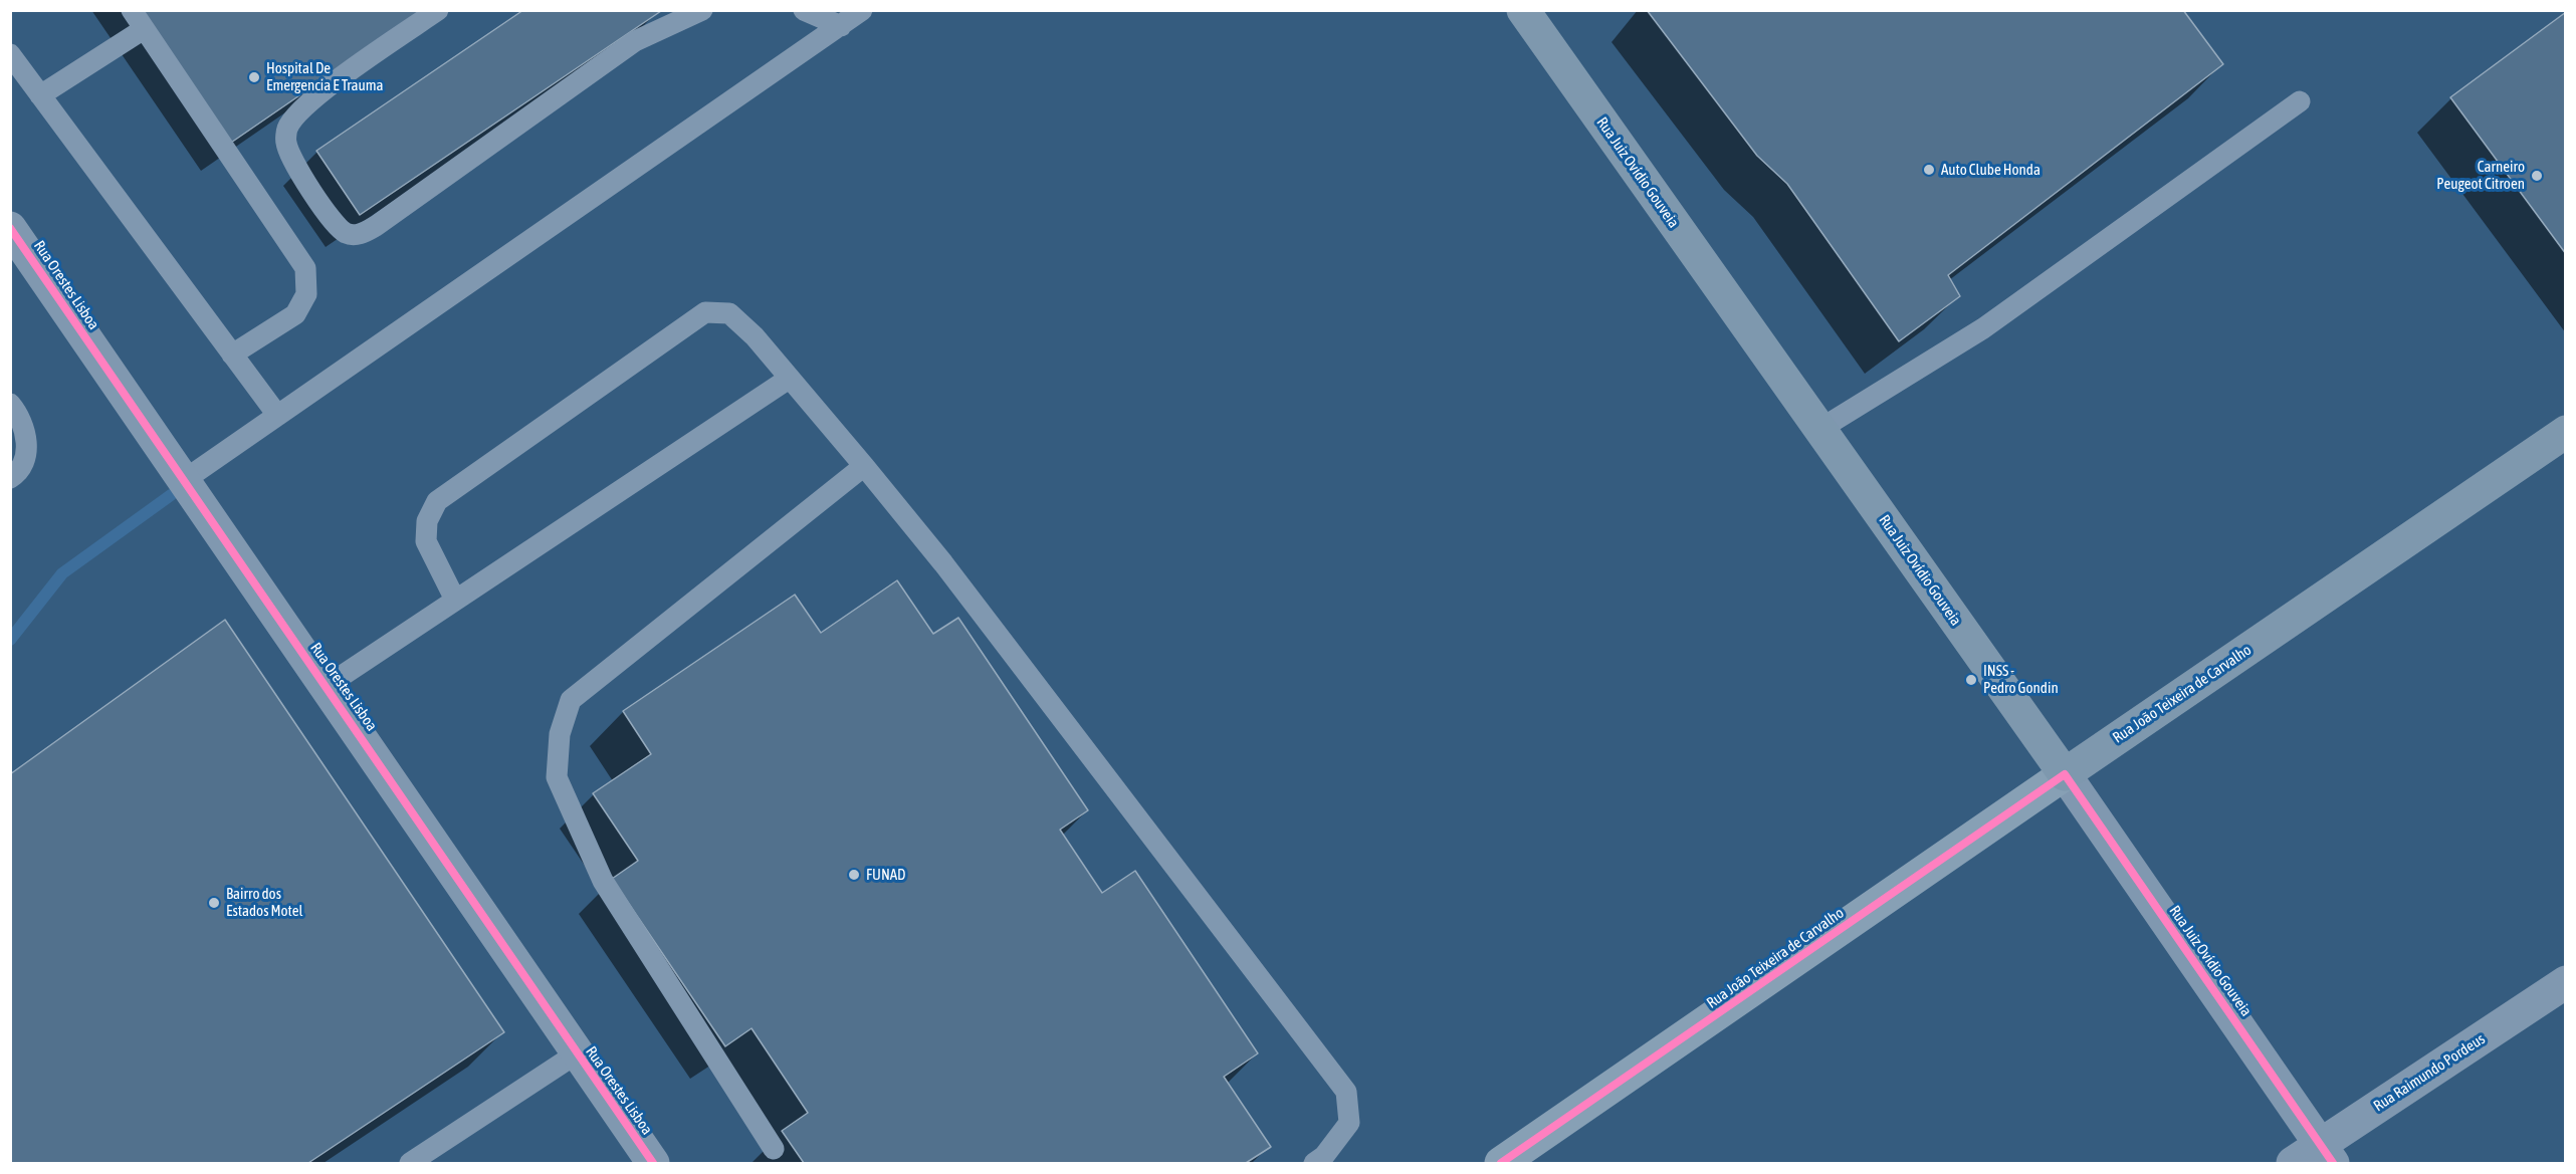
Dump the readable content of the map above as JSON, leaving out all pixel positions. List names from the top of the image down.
{
  "streets": {
    "main road": ["Rua Juiz Ovídio Gouveia", "Rua João Teixeira de Carvalho"],
    "street": ["Rua Orestes Lisboa", "Rua Raimundo Pordeus"]
  },
  "crossings": [
    ["Rua Juiz Ovídio Gouveia", "Rua João Teixeira de Carvalho"],
    ["Rua Juiz Ovídio Gouveia", "Rua Raimundo Pordeus"]
  ],
  "places": [
    "Hospital De Emergencia E Trauma",
    "Auto Clube Honda",
    "Carneiro Peugeot Citroen",
    "INSS - Pedro Gondin",
    "FUNAD",
    "Bairro dos Estados Motel"
  ]
}
